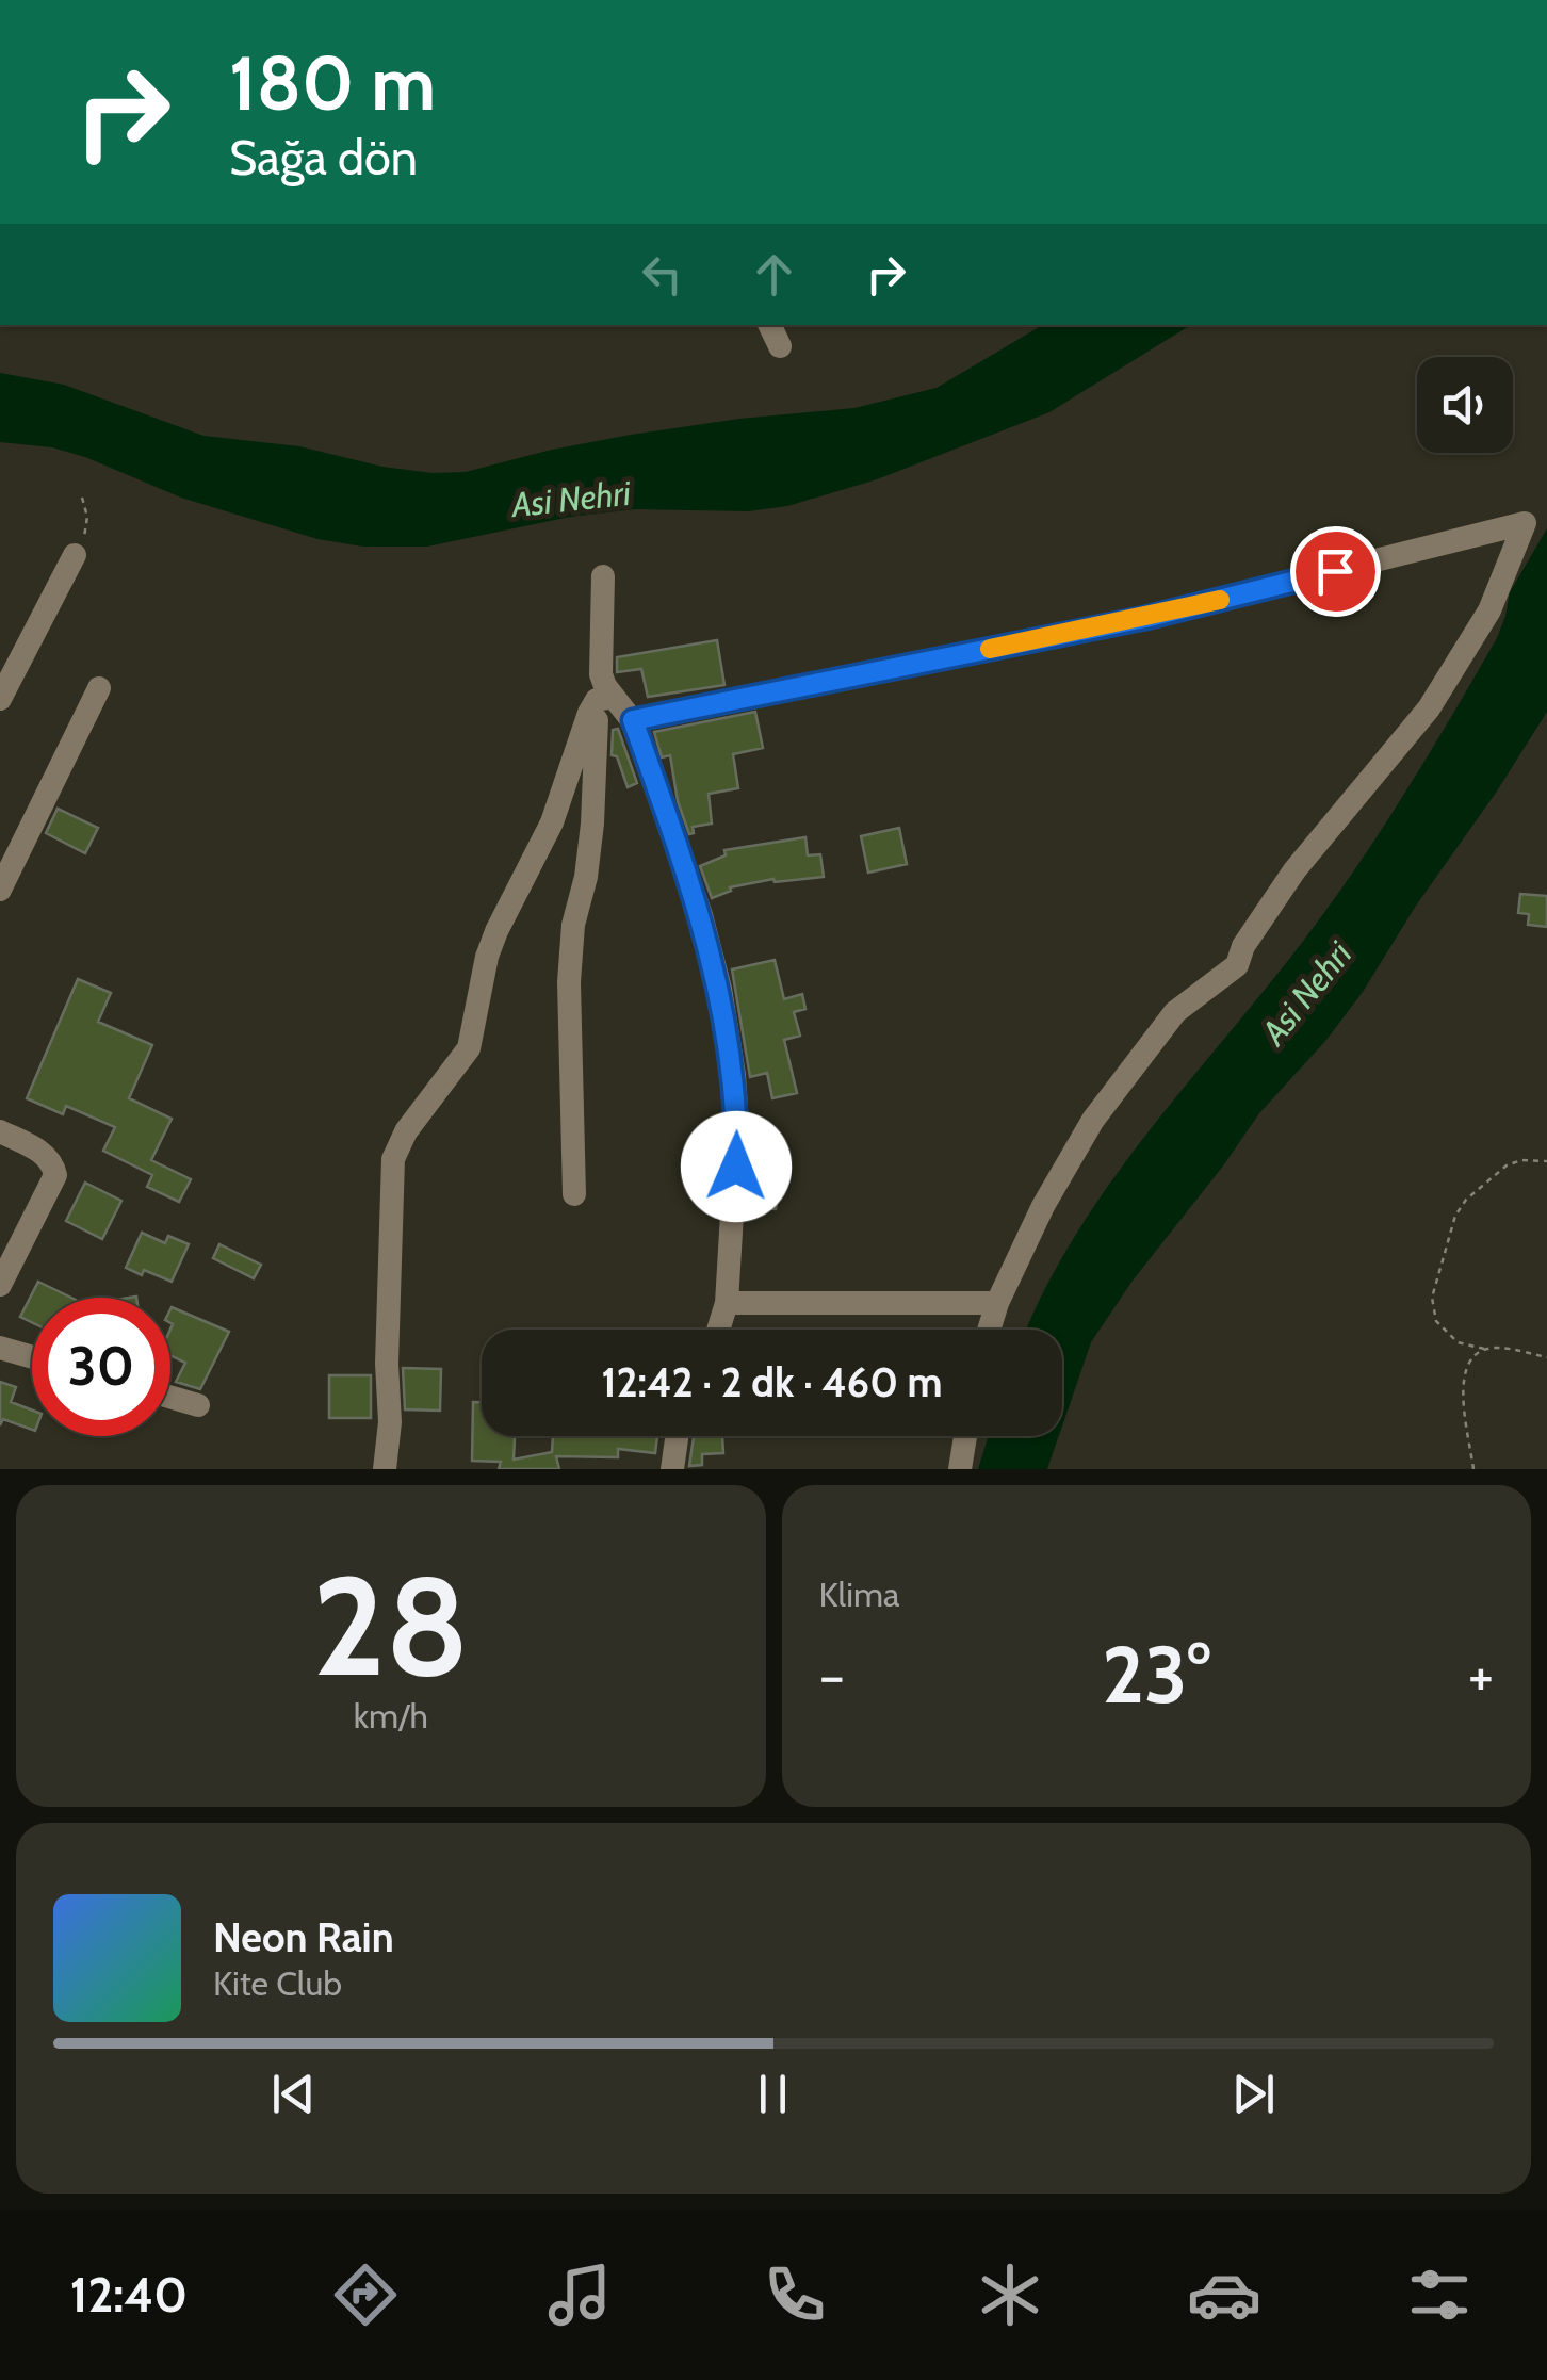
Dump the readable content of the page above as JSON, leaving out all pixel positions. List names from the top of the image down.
{
  "water": ["Asi Nehri"],
  "page": {
    "turn": ["180 m", "Sağa dön"],
    "limit": "30",
    "trip": "12:42 · 2 dk · 460 m",
    "tile": [
      ["28", "km/h"],
      "Klima"
    ],
    "heat": ["−", "23°", "+"],
    "song": ["Neon Rain", "Kite Club"],
    "tabs": "12:40"
  }
}
